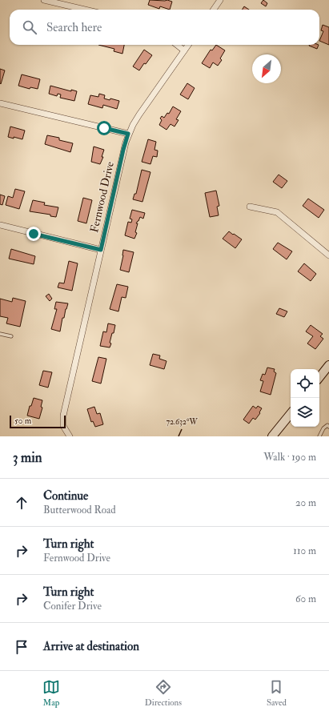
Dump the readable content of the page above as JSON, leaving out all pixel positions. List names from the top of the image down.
{
  "streets": {
    "street": ["Fernwood Drive"]
  },
  "scale_bar": "50 m",
  "north": "bottom left",
  "page": {
    "search": "Search here",
    "scale": "50 m",
    "heading": ["3 min", "Walk · 190 m"],
    "list": [
      ["Continue", "Butterwood Road", "20 m"],
      ["Turn right", "Fernwood Drive", "110 m"],
      ["Turn right", "Conifer Drive", "60 m"],
      "Arrive at destination"
    ],
    "nav": ["Map", "Directions", "Saved"]
  },
  "coordinates": ["72.632°W"]
}
